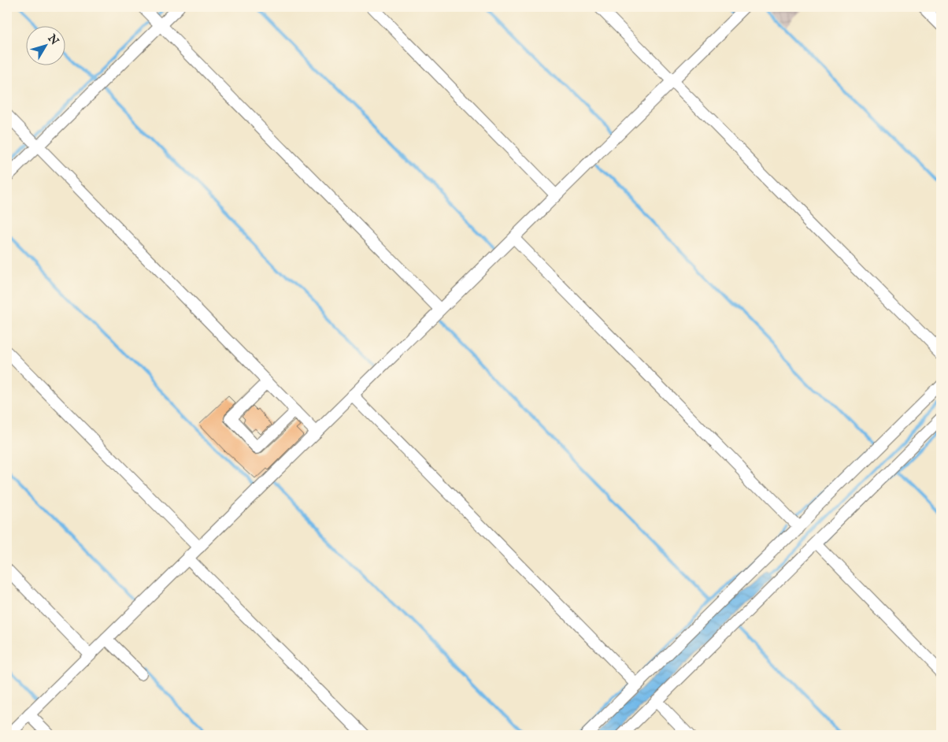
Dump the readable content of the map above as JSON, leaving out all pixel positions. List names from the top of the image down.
{
  "north": "top right"
}
